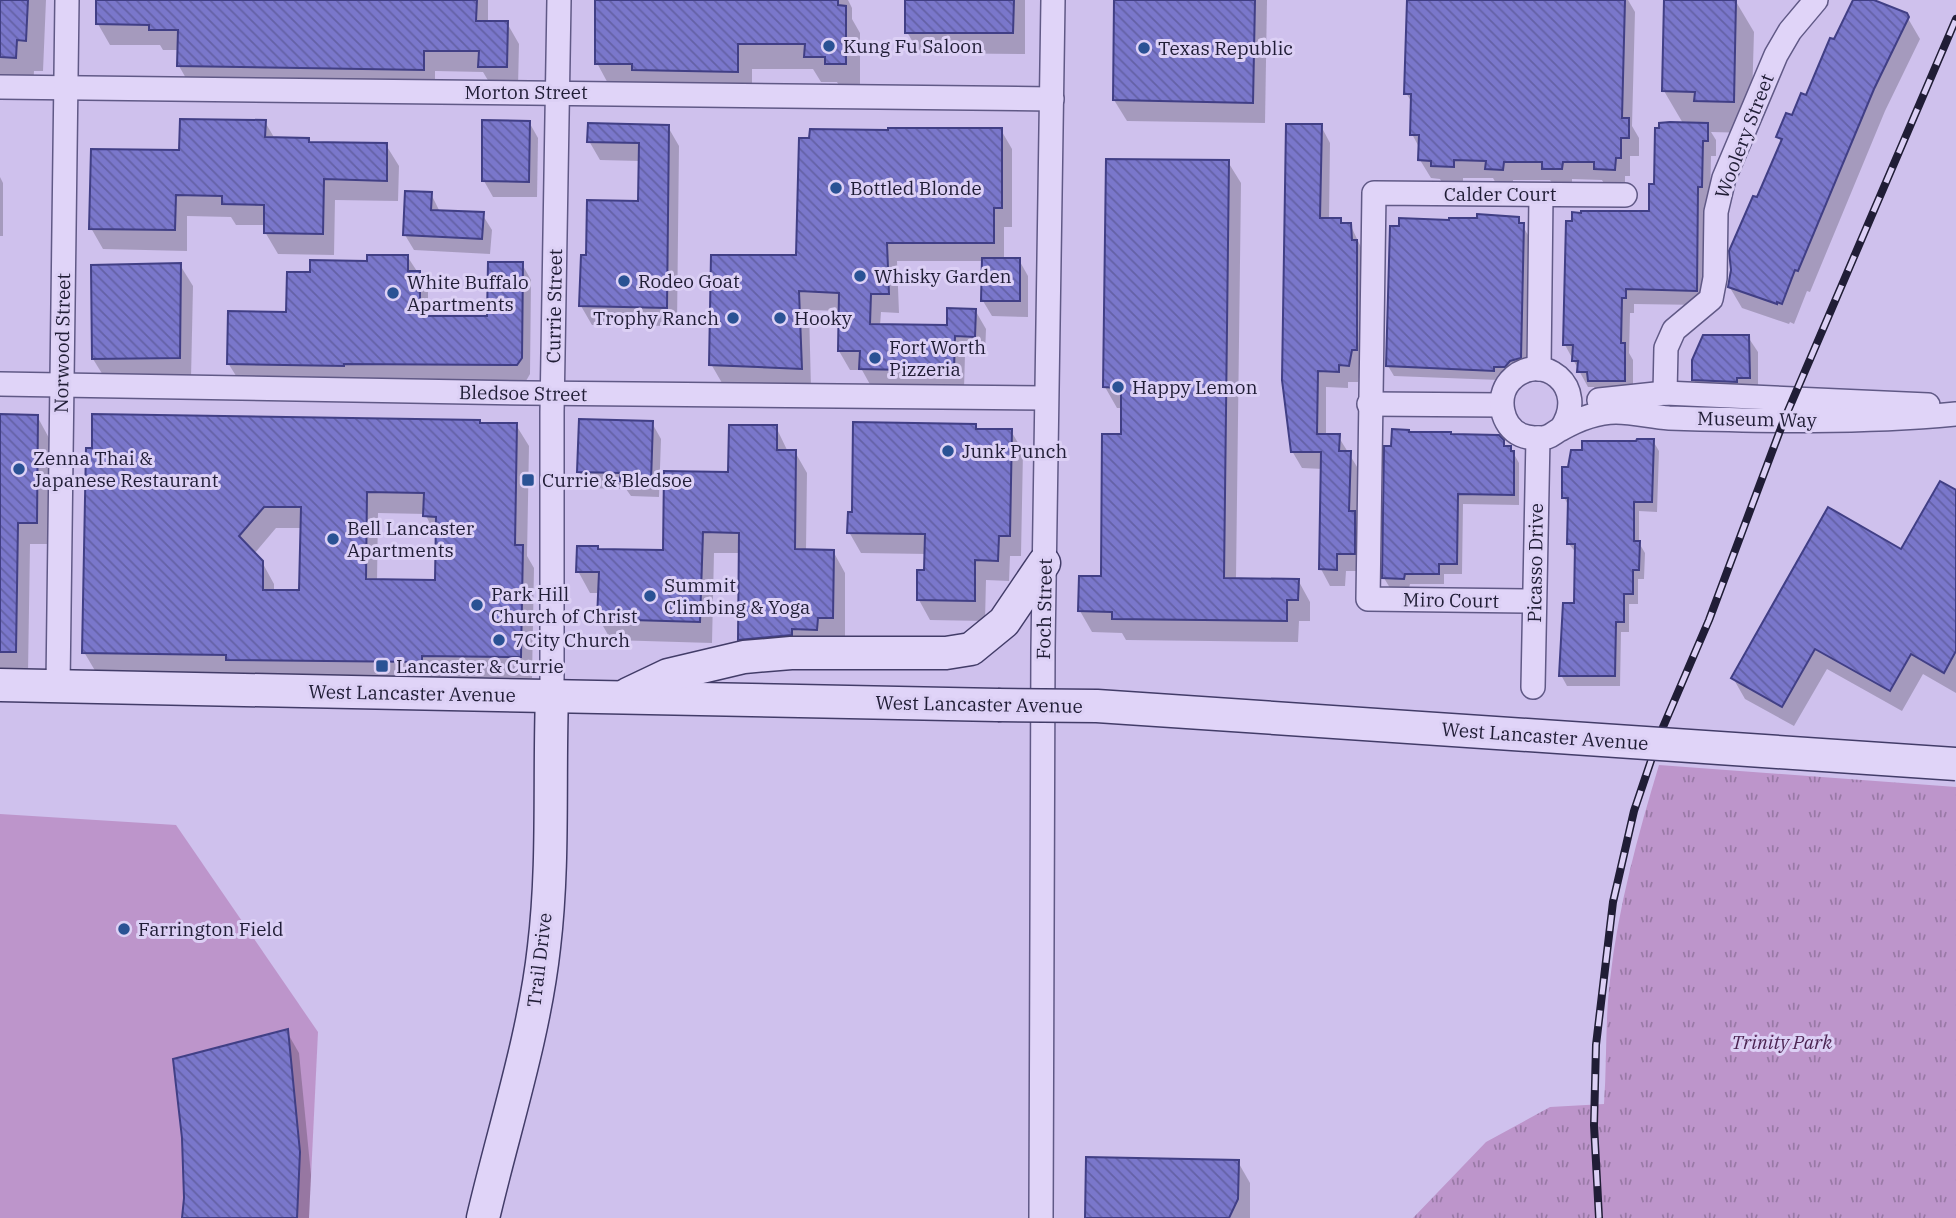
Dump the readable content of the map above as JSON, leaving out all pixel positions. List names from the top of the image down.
{
  "streets": {
    "main road": ["West Lancaster Avenue", "Trail Drive"],
    "street": [
      "Morton Street",
      "Woolery Street",
      "Calder Court",
      "Currie Street",
      "Norwood Street",
      "Bledsoe Street",
      "Museum Way",
      "Picasso Drive",
      "Miro Court",
      "Foch Street"
    ]
  },
  "crossings": [
    ["Morton Street", "Currie Street"],
    ["Morton Street", "Norwood Street"],
    ["Morton Street", "Foch Street"],
    ["Woolery Street", "Museum Way"],
    ["Calder Court", "Miro Court"],
    ["Currie Street", "Bledsoe Street"],
    ["Currie Street", "West Lancaster Avenue"],
    ["Currie Street", "Trail Drive"],
    ["Norwood Street", "Bledsoe Street"],
    ["Norwood Street", "West Lancaster Avenue"],
    ["Bledsoe Street", "Foch Street"],
    ["Museum Way", "Picasso Drive"],
    ["Picasso Drive", "Miro Court"],
    ["West Lancaster Avenue", "Trail Drive"]
  ],
  "parks": ["Trinity Park"],
  "places": {
    "other": [
      "Kung Fu Saloon",
      "Texas Republic",
      "Bottled Blonde",
      "Whisky Garden",
      "Rodeo Goat",
      "White Buffalo Apartments",
      "Trophy Ranch",
      "Hooky",
      "Fort Worth Pizzeria",
      "Happy Lemon",
      "Junk Punch",
      "Zenna Thai & Japanese Restaurant",
      "Bell Lancaster Apartments",
      "Summit Climbing & Yoga",
      "Park Hill Church of Christ",
      "7City Church",
      "Farrington Field"
    ],
    "transit": ["Currie & Bledsoe", "Lancaster & Currie"]
  }
}
